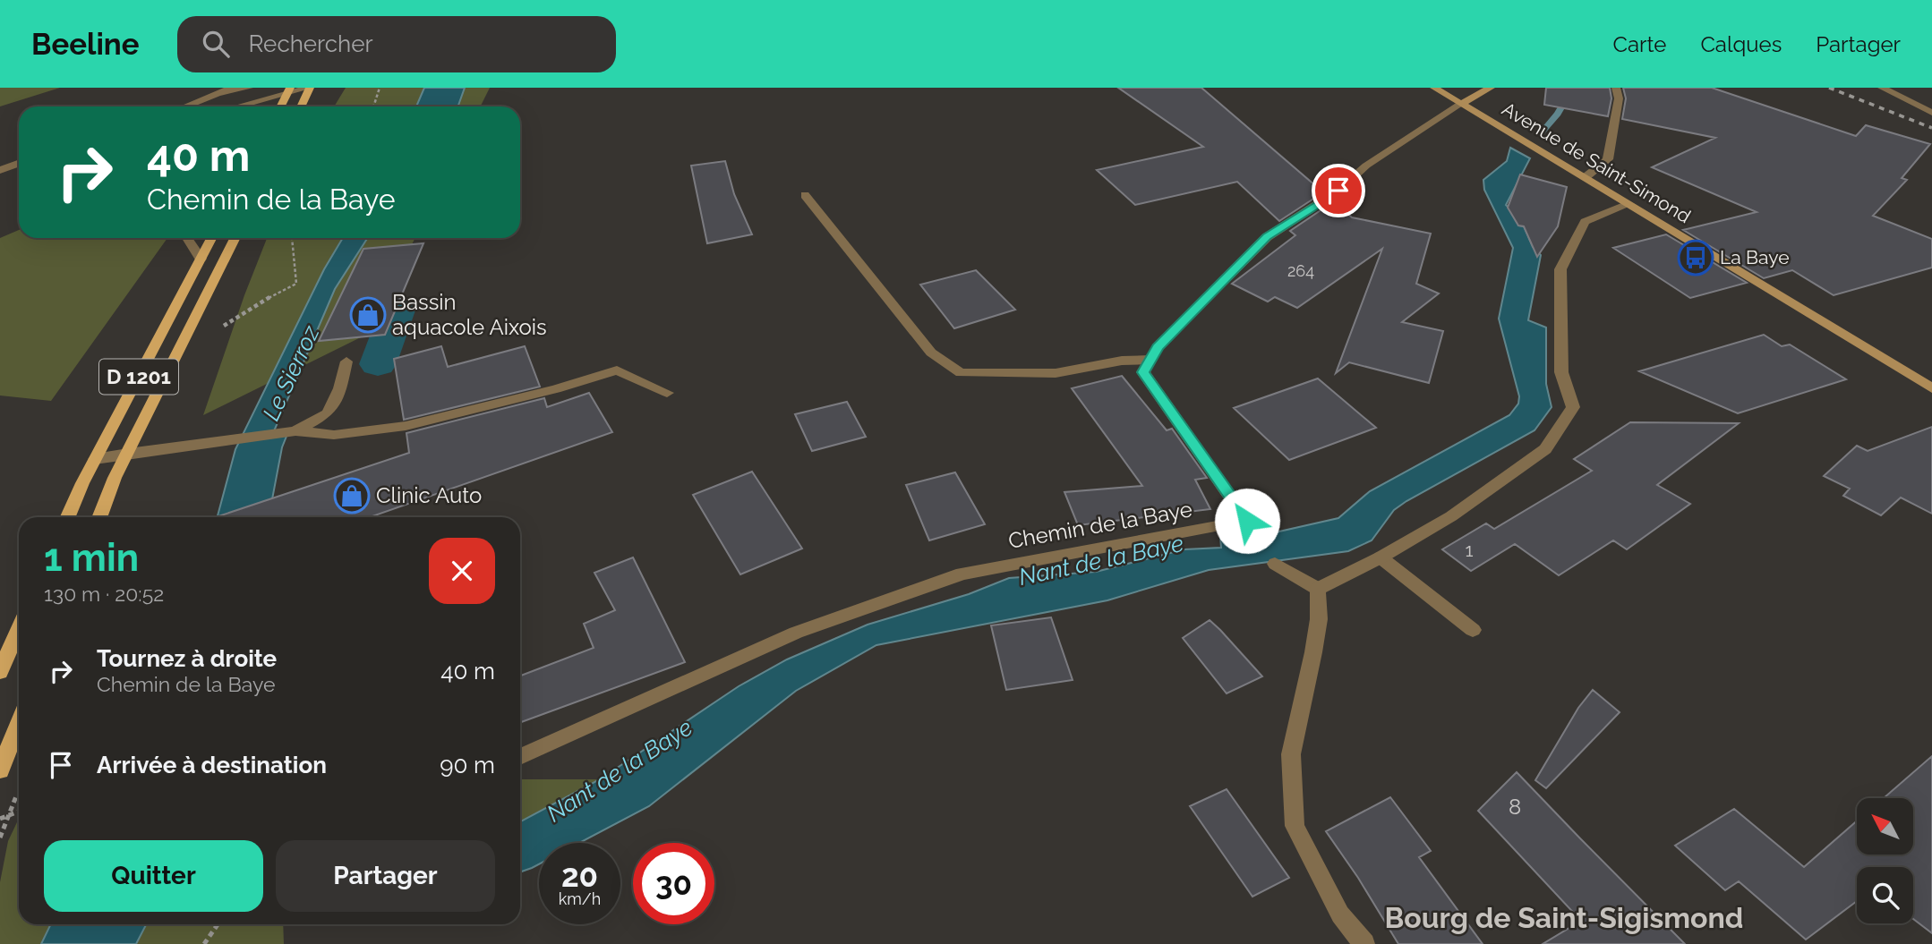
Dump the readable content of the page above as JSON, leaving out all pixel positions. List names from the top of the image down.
{
  "streets": {
    "main road": ["Avenue de Saint-Simond", "D 1201"],
    "street": ["Chemin de la Baye"]
  },
  "districts": ["Bourg de Saint-Sigismond"],
  "water": ["Le Sierroz", "Nant de la Baye"],
  "places": {
    "bus stop": ["La Baye"],
    "shop": ["Bassin aquacole Aixois", "Clinic Auto"]
  },
  "house_numbers": ["264", "1", "8"],
  "north": "top left",
  "page": {
    "header": "Beeline",
    "search": "Rechercher",
    "nav": ["Carte", "Calques", "Partager"],
    "turn": ["40 m", "Chemin de la Baye"],
    "heading": ["1 min", "130 m · 20:52"],
    "list": [
      {
        "name": "Tournez à droite",
        "note": "Chemin de la Baye",
        "value": "40 m"
      },
      {
        "name": "Arrivée à destination",
        "value": "90 m"
      }
    ],
    "buttons": ["Quitter", "Partager"],
    "speed": "20 km/h",
    "limit": "30"
  }
}
